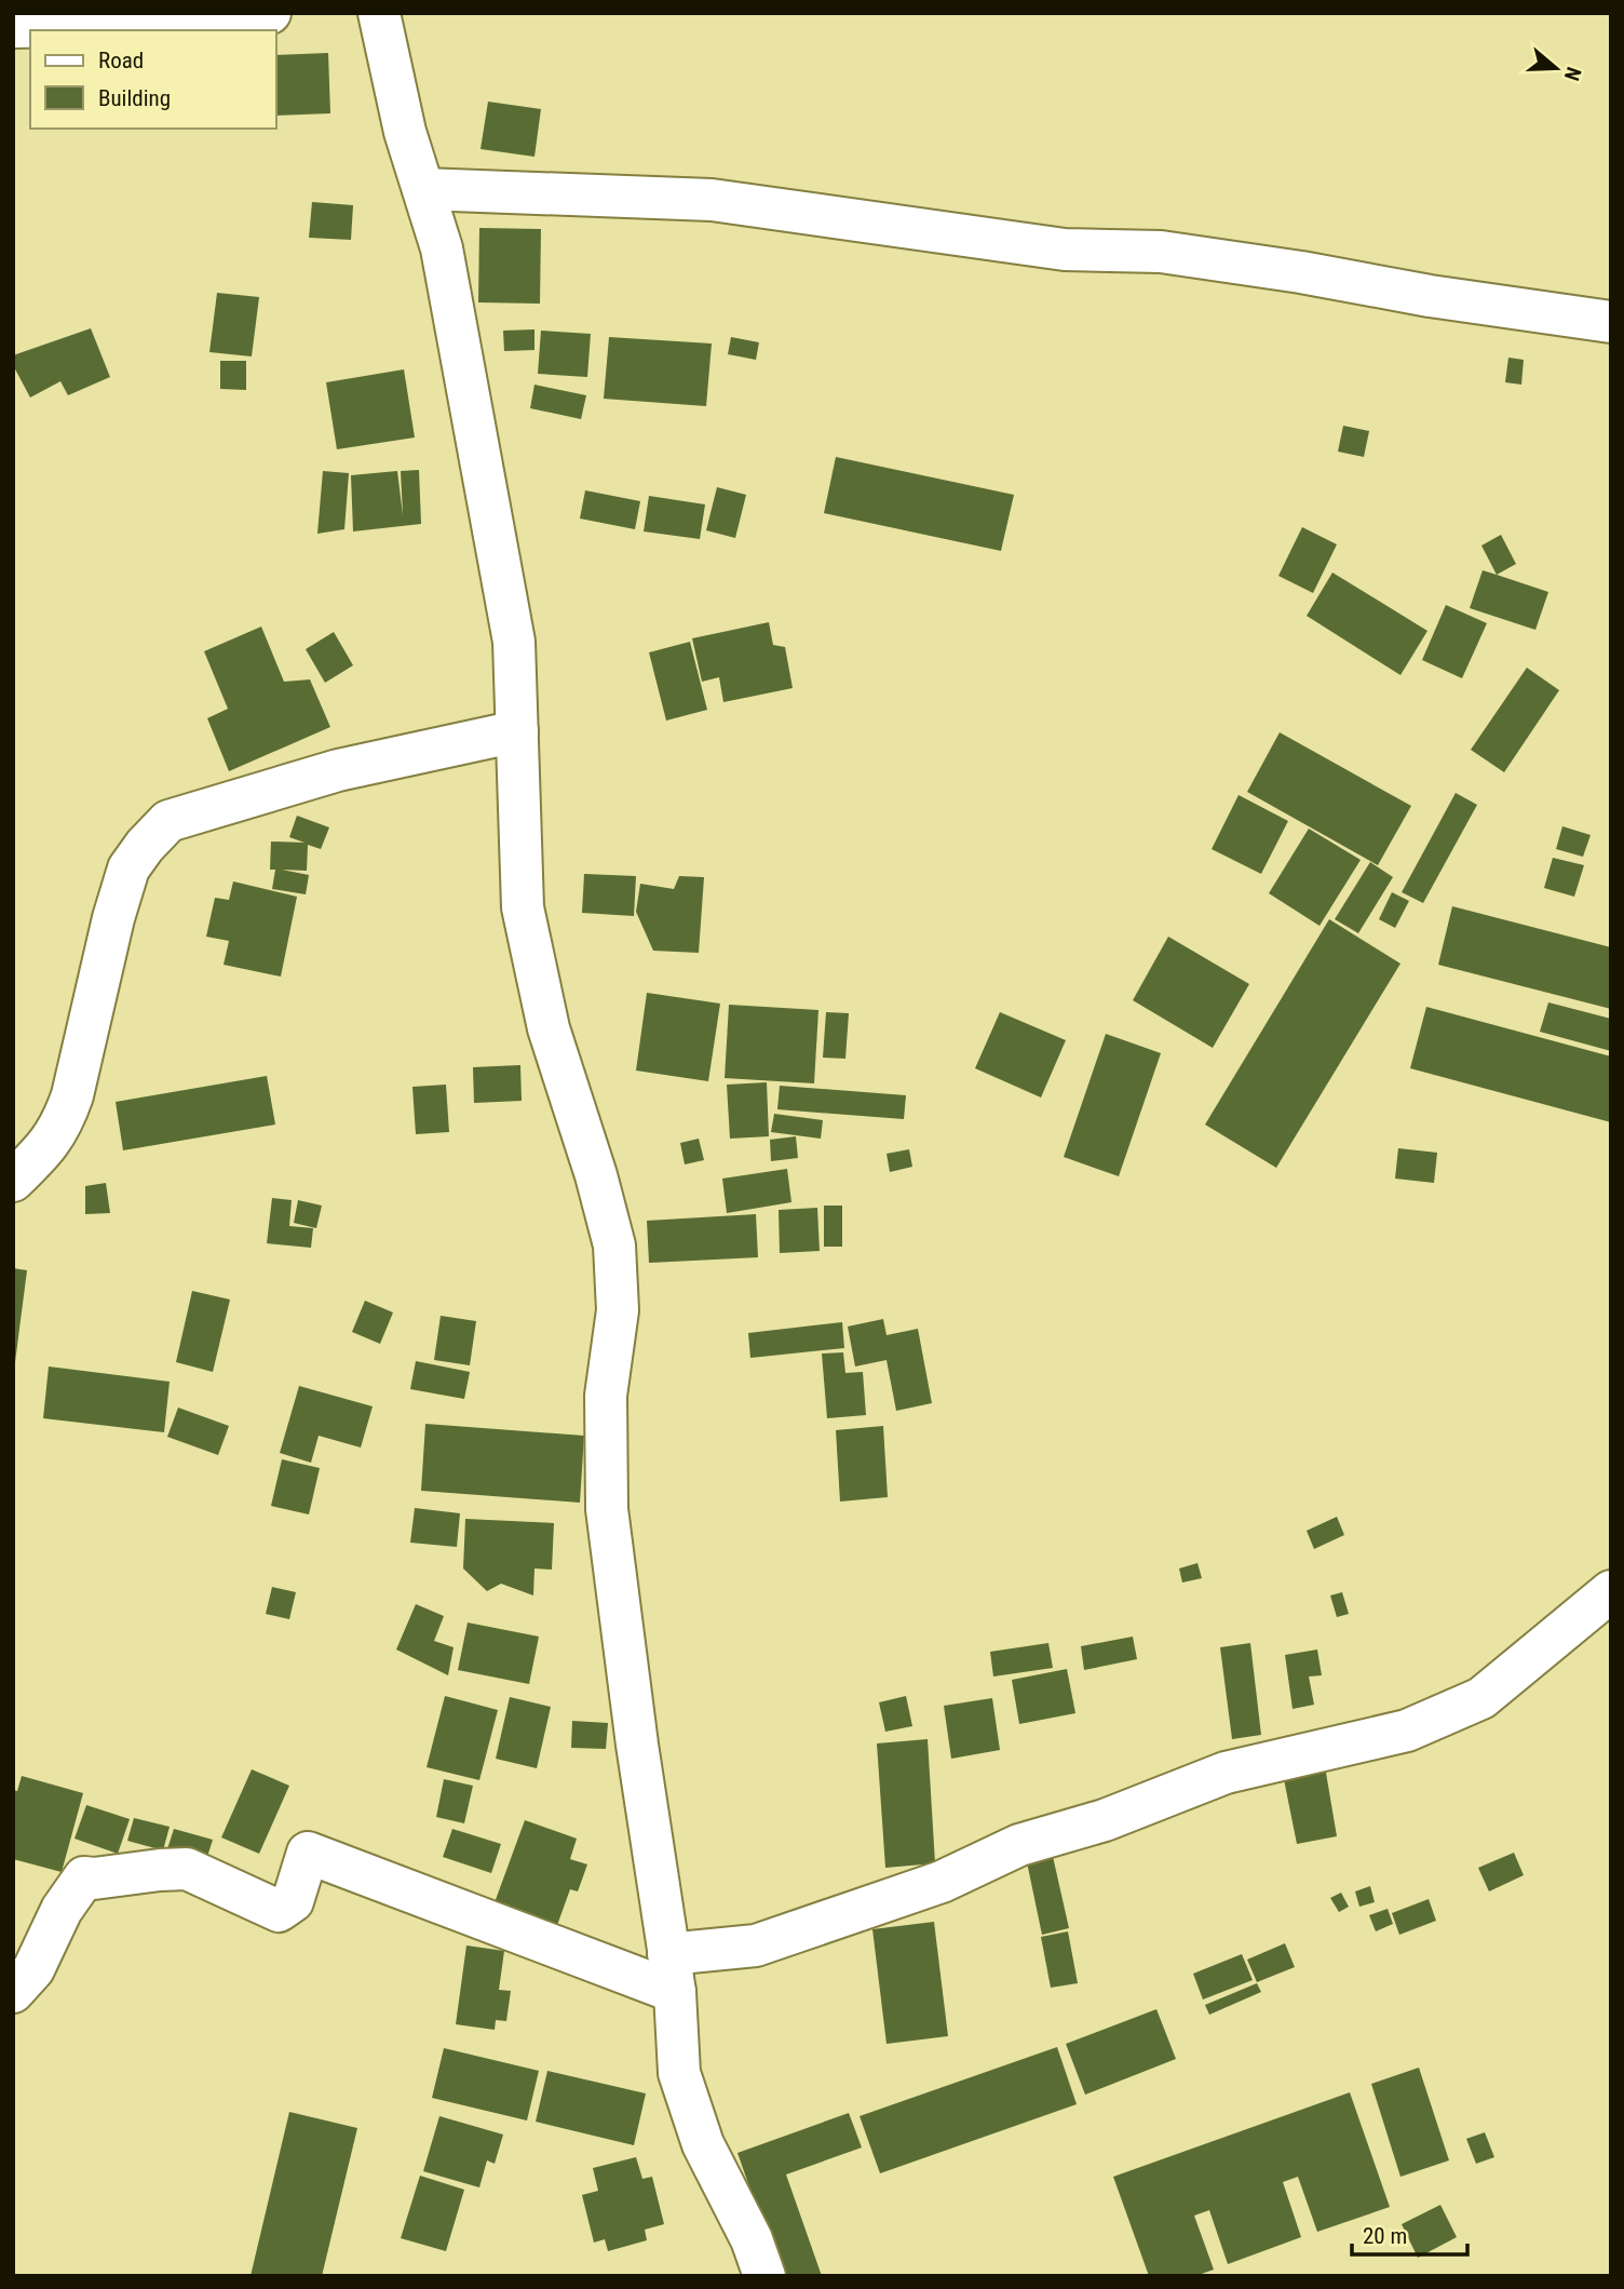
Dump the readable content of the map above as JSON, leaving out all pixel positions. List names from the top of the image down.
{
  "legend": ["Road", "Building"],
  "scale_bar": "20 m",
  "north": "right"
}
